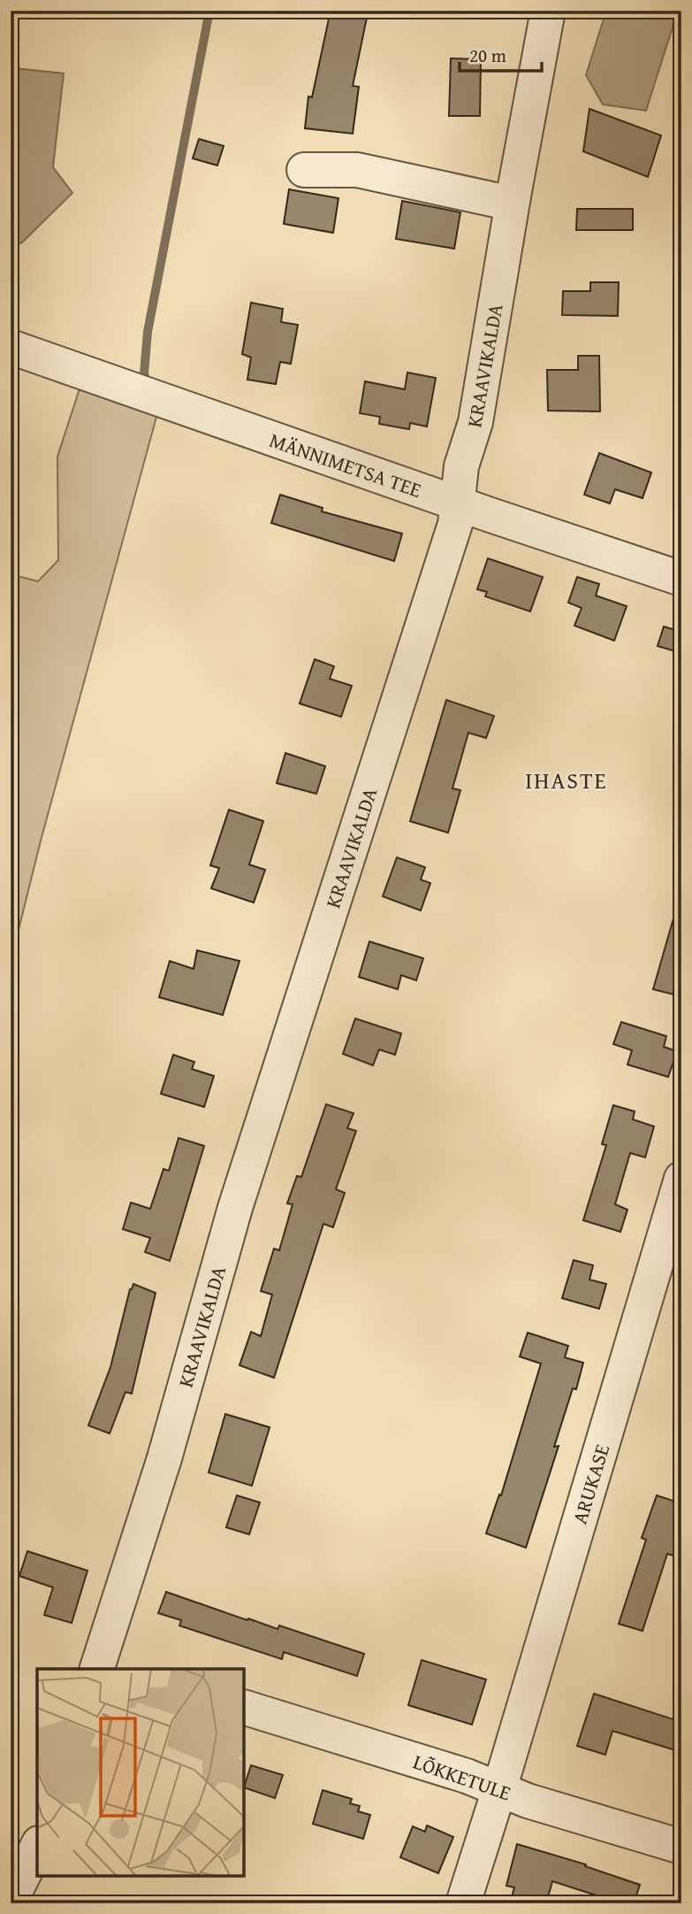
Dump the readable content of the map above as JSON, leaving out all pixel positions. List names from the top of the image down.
{
  "streets": {
    "street": [
      "KRAAVIKALDA",
      "MÄNNIMETSA TEE",
      "ARUKASE",
      "LÕKKETULE"
    ]
  },
  "crossings": [
    ["KRAAVIKALDA", "MÄNNIMETSA TEE"],
    ["ARUKASE", "LÕKKETULE"]
  ],
  "districts": ["IHASTE"],
  "scale_bar": "20 m"
}
